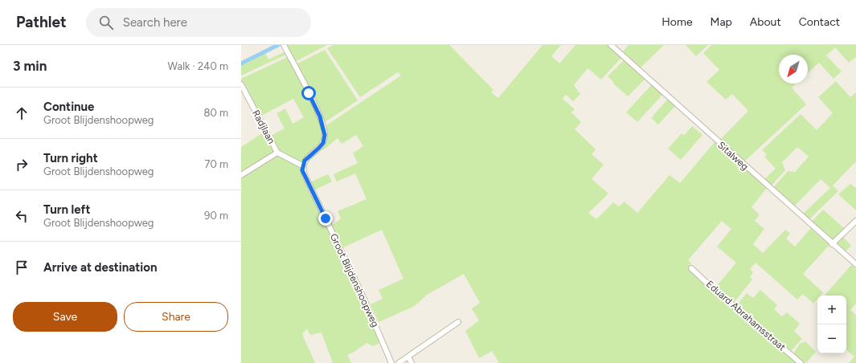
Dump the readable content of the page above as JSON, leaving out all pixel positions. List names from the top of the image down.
{
  "streets": {
    "street": [
      "Radjlaan",
      "Sitalweg",
      "Groot Blijdenshoopweg",
      "Eduard Abrahamsstraat"
    ]
  },
  "north": "bottom left",
  "page": {
    "header": "Pathlet",
    "search": "Search here",
    "nav": [
      "Home",
      "Map",
      "About",
      "Contact"
    ],
    "heading": ["3 min", "Walk · 240 m"],
    "list": [
      ["Continue", "Groot Blijdenshoopweg", "80 m"],
      ["Turn right", "Groot Blijdenshoopweg", "70 m"],
      ["Turn left", "Groot Blijdenshoopweg", "90 m"],
      "Arrive at destination"
    ],
    "buttons": ["Save", "Share"],
    "map_buttons": ["+", "−"]
  }
}
